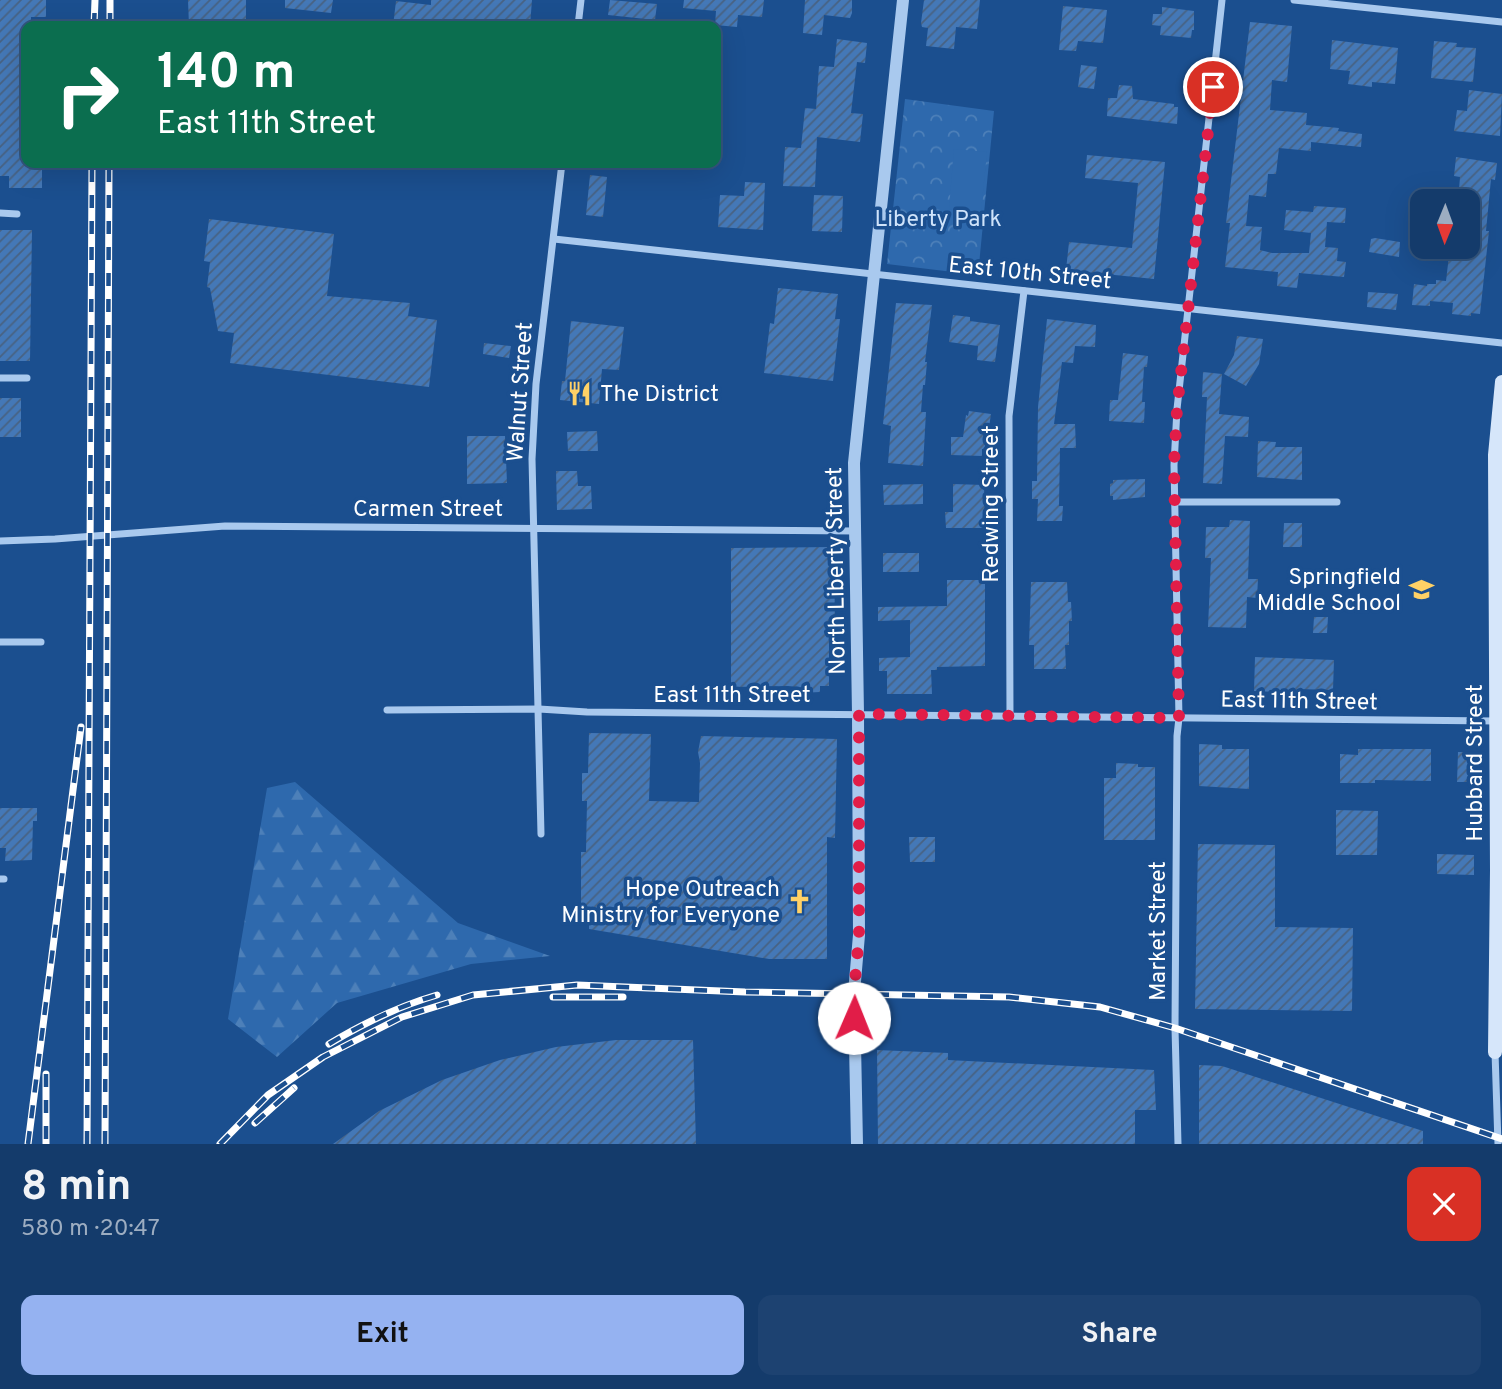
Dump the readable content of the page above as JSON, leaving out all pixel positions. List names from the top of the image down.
{
  "streets": {
    "main road": ["Hubbard Street"],
    "street": [
      "East 10th Street",
      "Walnut Street",
      "Redwing Street",
      "Carmen Street",
      "North Liberty Street",
      "East 11th Street",
      "Market Street"
    ]
  },
  "crossings": [
    ["East 10th Street", "Walnut Street"],
    ["East 10th Street", "Redwing Street"],
    ["East 10th Street", "North Liberty Street"],
    ["East 10th Street", "Market Street"],
    ["Walnut Street", "Carmen Street"],
    ["Walnut Street", "East 11th Street"],
    ["Redwing Street", "East 11th Street"],
    ["Carmen Street", "North Liberty Street"],
    ["North Liberty Street", "East 11th Street"],
    ["East 11th Street", "Hubbard Street"],
    ["East 11th Street", "Market Street"]
  ],
  "parks": ["Liberty Park"],
  "places": {
    "restaurant": ["The District"],
    "school or university": ["Springfield Middle School"],
    "church": ["Hope Outreach Ministry for Everyone"]
  },
  "north": "bottom",
  "page": {
    "turn": ["140 m", "East 11th Street"],
    "heading": ["8 min", "580 m · 20:47"],
    "buttons": ["Exit", "Share"]
  }
}
